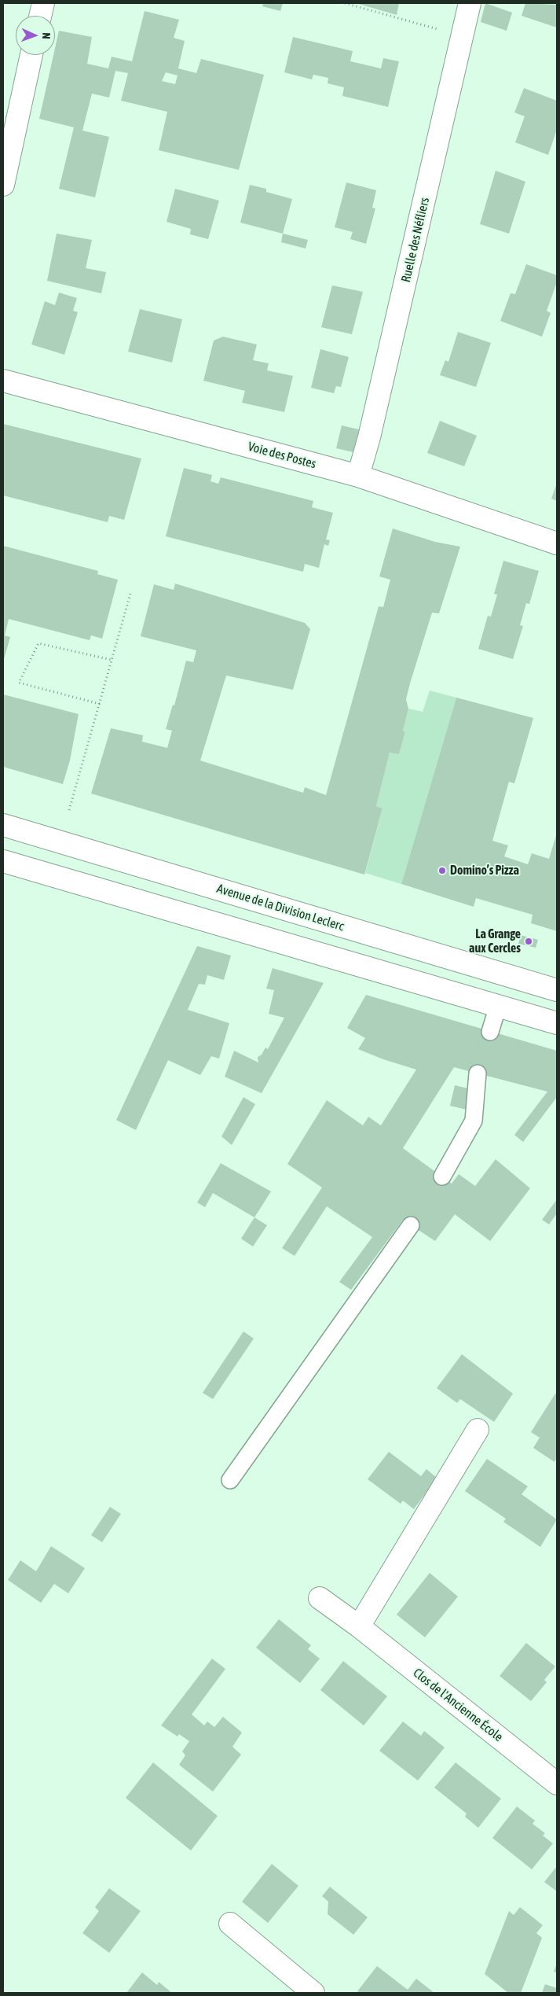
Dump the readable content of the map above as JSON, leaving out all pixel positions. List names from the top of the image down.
{
  "streets": {
    "street": [
      "Ruelle des Néfliers",
      "Voie des Postes",
      "Avenue de la Division Leclerc",
      "Clos de l'Ancienne École"
    ]
  },
  "crossings": [
    ["Ruelle des Néfliers", "Voie des Postes"]
  ],
  "places": ["Domino’s Pizza", "La Grange aux Cercles"],
  "north": "right"
}
